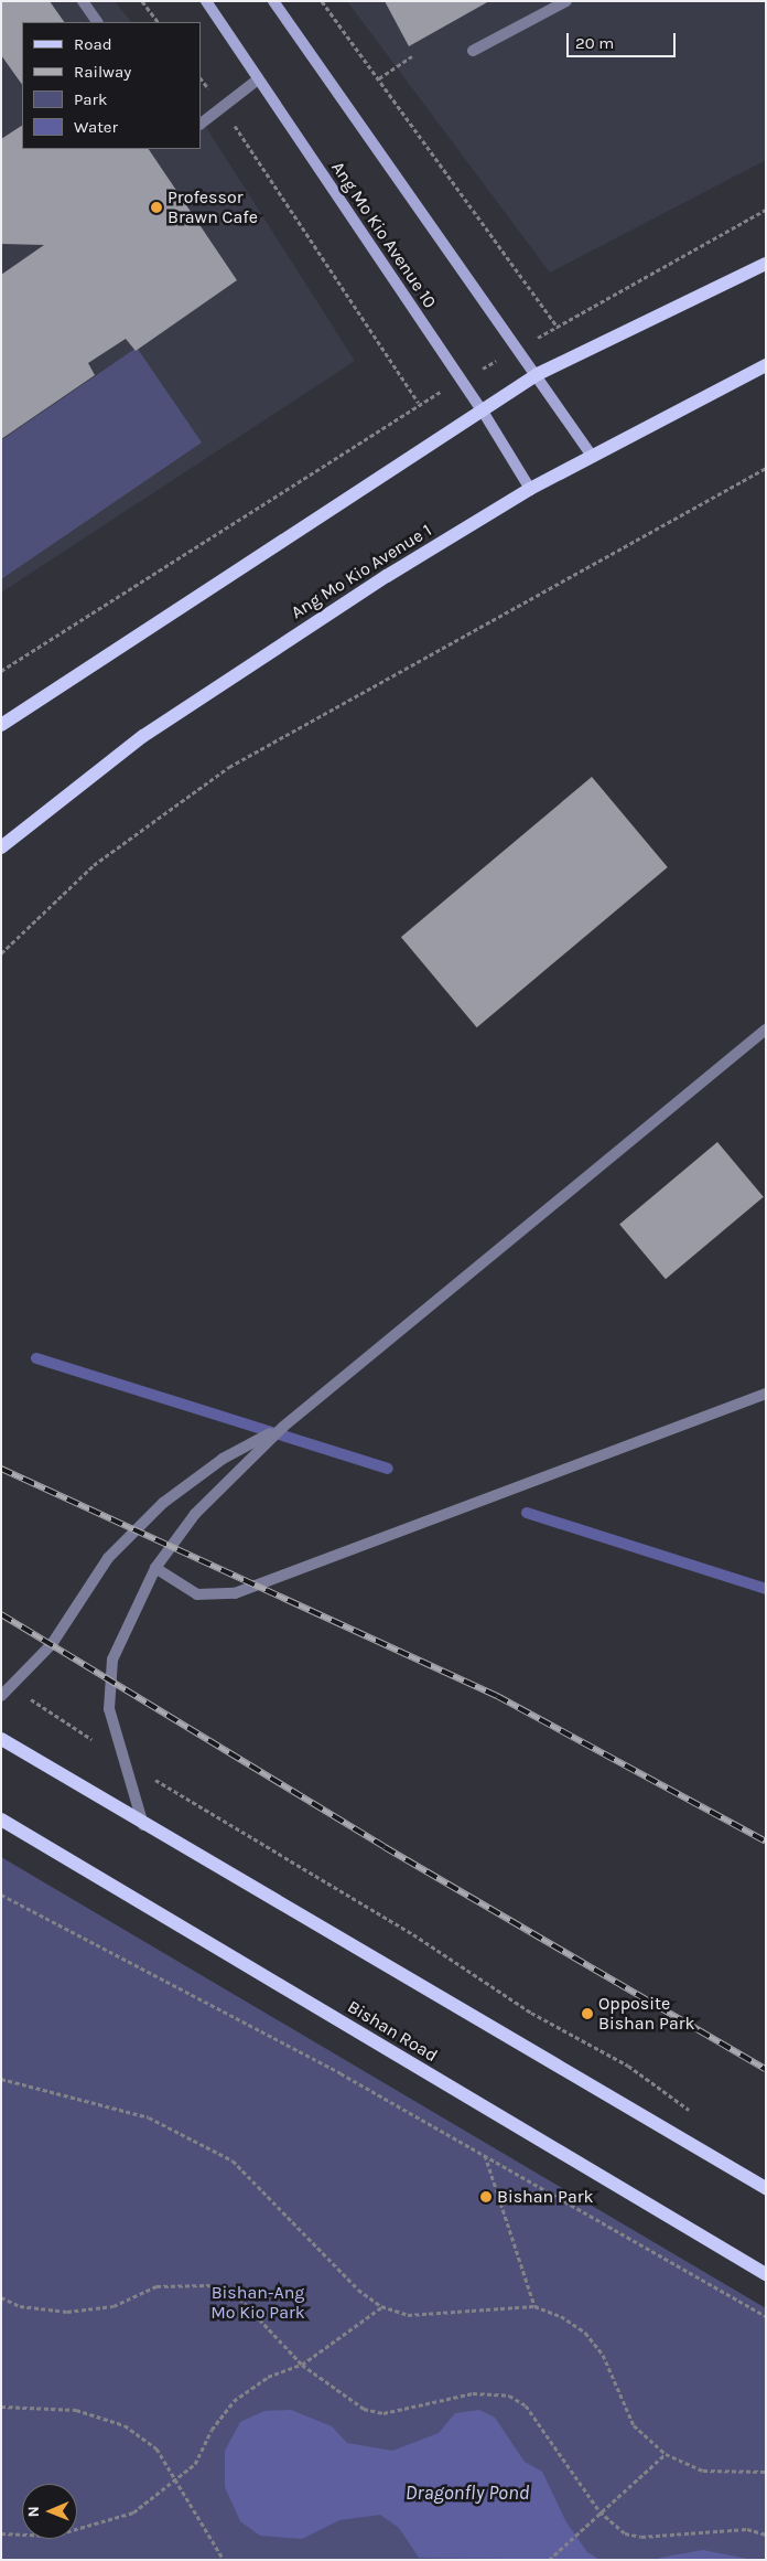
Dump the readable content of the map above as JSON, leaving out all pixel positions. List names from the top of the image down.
{
  "streets": {
    "main road": ["Ang Mo Kio Avenue 10", "Ang Mo Kio Avenue 1", "Bishan Road"]
  },
  "crossings": [
    ["Ang Mo Kio Avenue 10", "Ang Mo Kio Avenue 1"]
  ],
  "water": ["Dragonfly Pond"],
  "parks": ["Bishan-Ang Mo Kio Park"],
  "places": ["Professor Brawn Cafe", "Opposite Bishan Park", "Bishan Park"],
  "legend": [
    "Road",
    "Railway",
    "Park",
    "Water"
  ],
  "scale_bar": "20 m",
  "north": "left"
}
